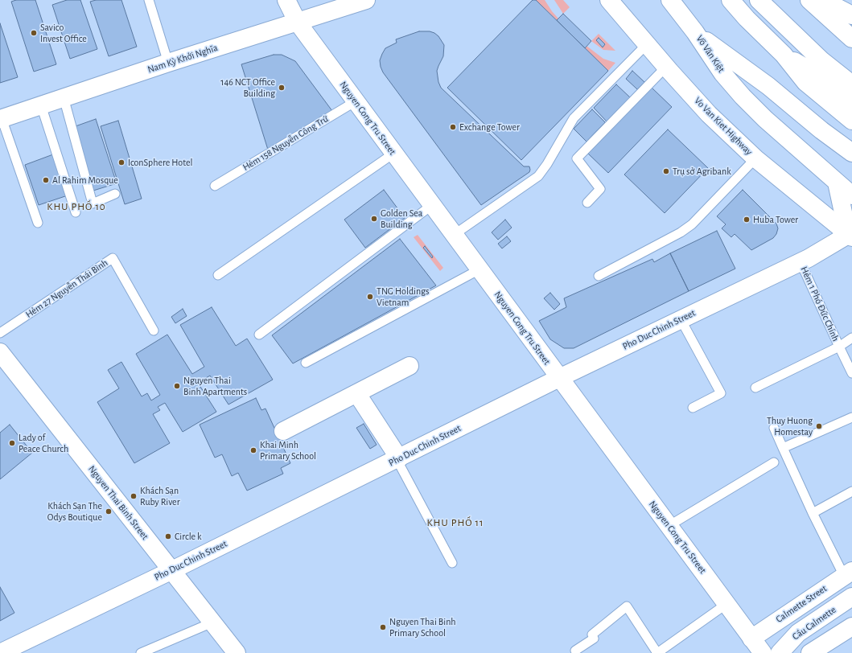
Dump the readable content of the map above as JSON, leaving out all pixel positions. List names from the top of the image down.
{
  "streets": {
    "main road": [
      "Võ Văn Kiệt",
      "Nam Kỳ Khởi Nghĩa",
      "Nguyen Cong Tru Street",
      "Vo Van Kiet Highway",
      "Pho Duc Chinh Street",
      "Nguyen Thai Binh Street",
      "Calmette Street",
      "Cầu Calmette"
    ],
    "lane": ["Hẻm 158 Nguyễn Công Trứ", "Hẻm 27 Nguyễn Thái Bình", "Hẻm 1 Phó Ðức Chính"]
  },
  "crossings": [
    ["Nam Kỳ Khởi Nghĩa", "Nguyen Cong Tru Street"],
    ["Nguyen Cong Tru Street", "Hẻm 158 Nguyễn Công Trứ"],
    ["Nguyen Cong Tru Street", "Pho Duc Chinh Street"],
    ["Nguyen Cong Tru Street", "Calmette Street"],
    ["Vo Van Kiet Highway", "Pho Duc Chinh Street"],
    ["Hẻm 1 Phó Ðức Chính", "Pho Duc Chinh Street"],
    ["Pho Duc Chinh Street", "Nguyen Thai Binh Street"]
  ],
  "districts": ["KHU PHỐ 10", "KHU PHỐ 11"],
  "places": [
    "Savico Invest Office",
    "146 NCT Office Building",
    "Exchange Tower",
    "IconSphere Hotel",
    "Trụ sở Agribank",
    "Al Rahim Mosque",
    "Golden Sea Building",
    "Huba Tower",
    "TNG Holdings Vietnam",
    "Nguyen Thai Binh Apartments",
    "Thuy Huong Homestay",
    "Lady of Peace Church",
    "Khai Minh Primary School",
    "Khách Sạn Ruby River",
    "Khách Sạn The Odys Boutique",
    "Circle k",
    "Nguyen Thai Binh Primary School"
  ]
}
